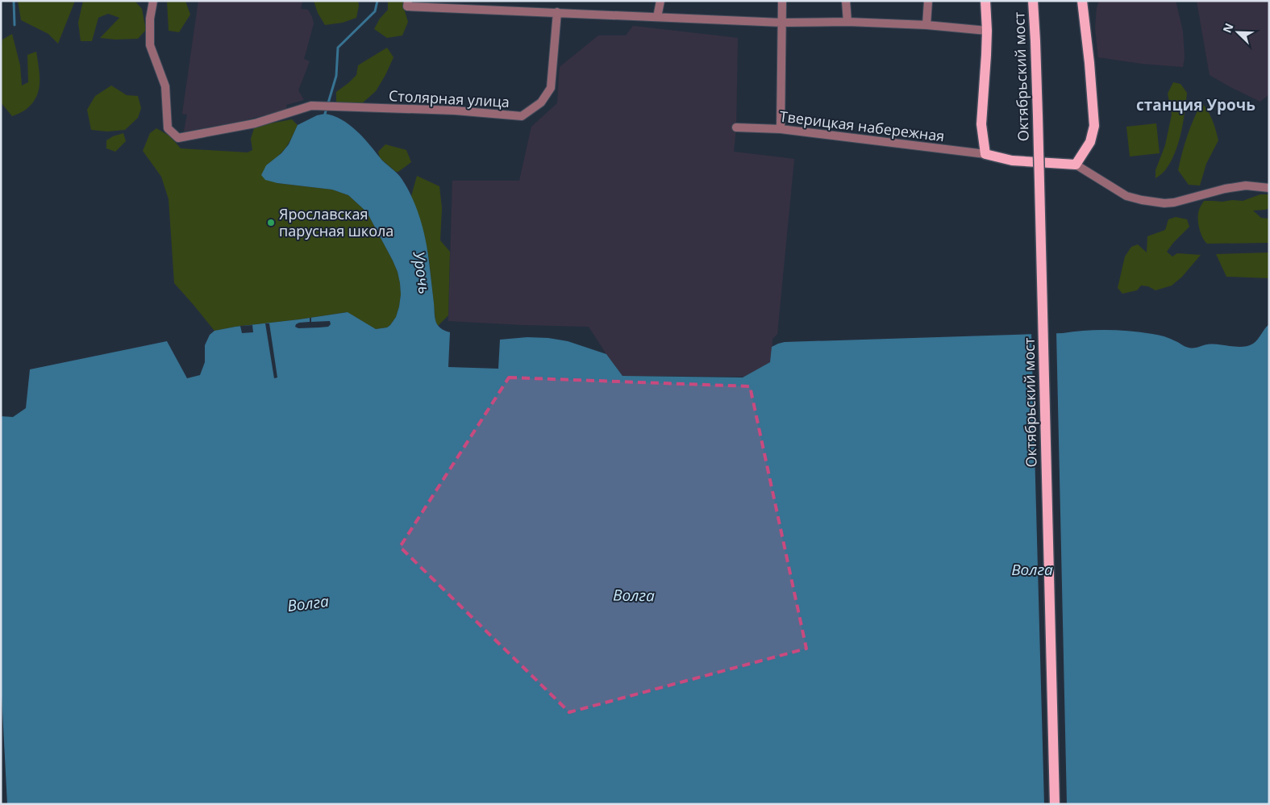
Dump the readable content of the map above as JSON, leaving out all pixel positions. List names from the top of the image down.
{
  "streets": {
    "main road": ["Октябрьский мост"],
    "street": ["Столярная улица", "Тверицкая набережная"]
  },
  "districts": ["станция Урочь"],
  "water": ["Урочь", "Волга"],
  "places": ["Ярославская парусная школа"],
  "north": "top left"
}
